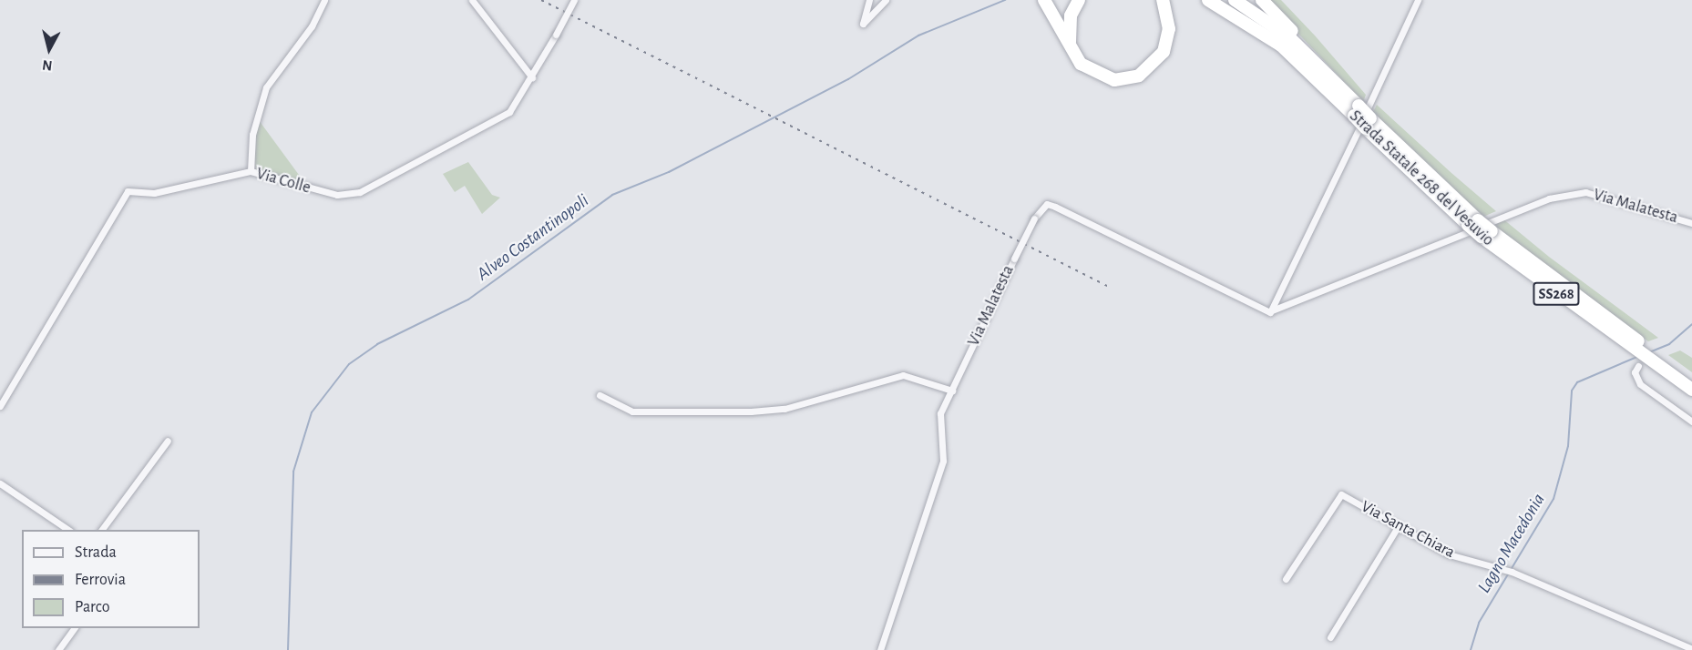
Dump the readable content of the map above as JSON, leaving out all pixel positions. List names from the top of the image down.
{
  "streets": {
    "highway": ["Strada Statale 268 del Vesuvio", "SS268"],
    "street": ["Via Colle", "Via Malatesta", "Via Santa Chiara"]
  },
  "water": ["Alveo Costantinopoli", "Lagno Macedonia"],
  "legend": ["Strada", "Ferrovia", "Parco"],
  "north": "bottom"
}
